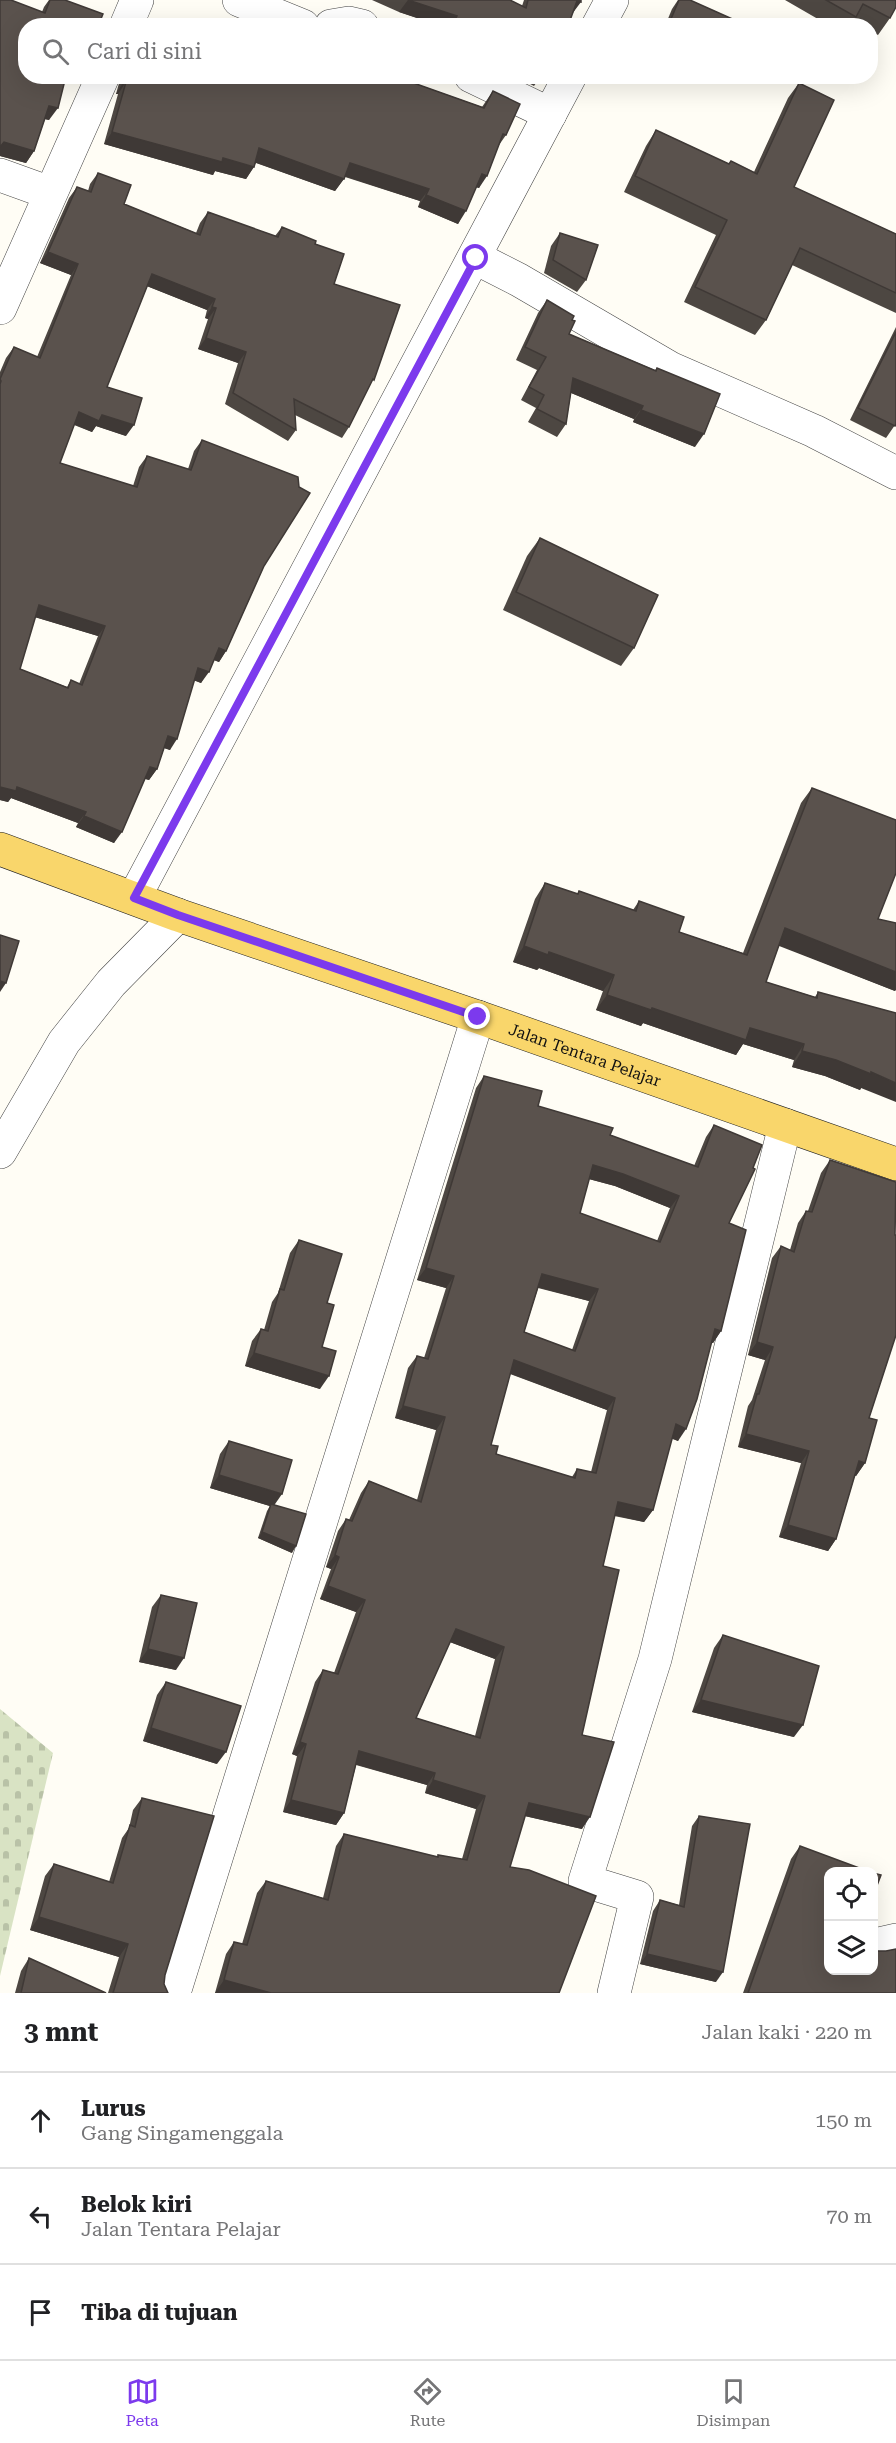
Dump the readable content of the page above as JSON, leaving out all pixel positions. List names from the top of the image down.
{
  "streets": {
    "main road": ["Jalan Tentara Pelajar"]
  },
  "page": {
    "search": "Cari di sini",
    "heading": ["3 mnt", "Jalan kaki · 220 m"],
    "list": [
      ["Lurus", "Gang Singamenggala", "150 m"],
      ["Belok kiri", "Jalan Tentara Pelajar", "70 m"],
      "Tiba di tujuan"
    ],
    "nav": ["Peta", "Rute", "Disimpan"]
  }
}
